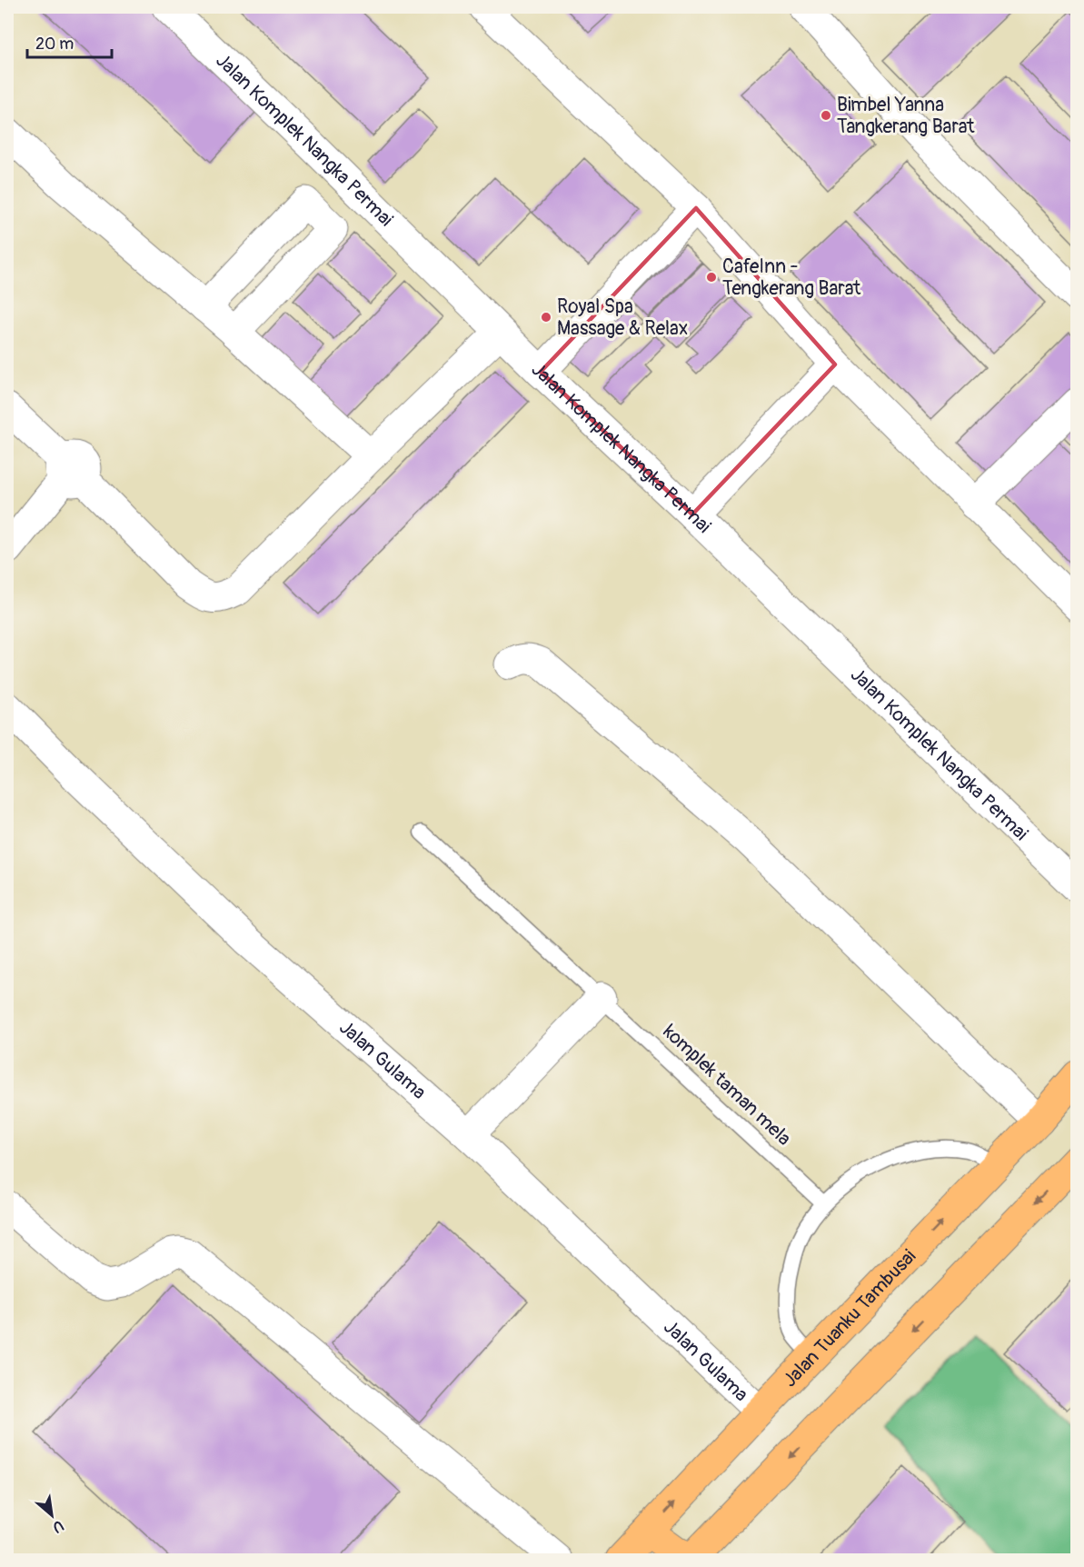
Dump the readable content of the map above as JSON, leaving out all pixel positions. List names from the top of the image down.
{
  "streets": {
    "main road": ["Jalan Tuanku Tambusai"],
    "street": ["Jalan Komplek Nangka Permai", "Jalan Gulama"],
    "lane": ["komplek taman mela"]
  },
  "crossings": [
    ["Jalan Gulama", "Jalan Tuanku Tambusai"]
  ],
  "places": ["Bimbel Yanna Tangkerang Barat", "CafeInn - Tengkerang Barat", "Royal Spa Massage & Relax"],
  "scale_bar": "20 m",
  "north": "bottom right"
}
